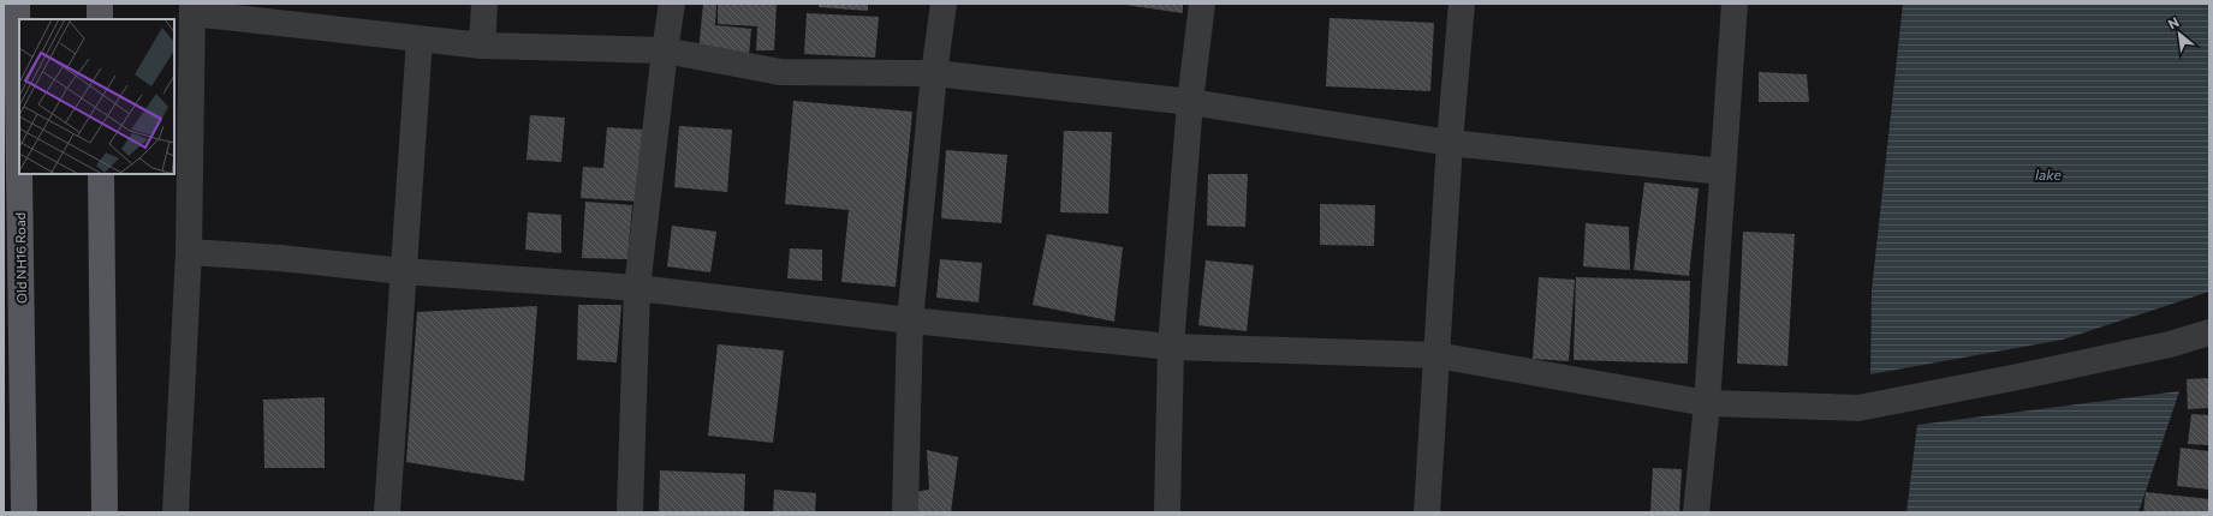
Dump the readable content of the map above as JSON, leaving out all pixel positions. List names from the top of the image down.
{
  "streets": {
    "main road": ["Old NH16 Road"]
  },
  "water": ["lake"],
  "north": "top left"
}
